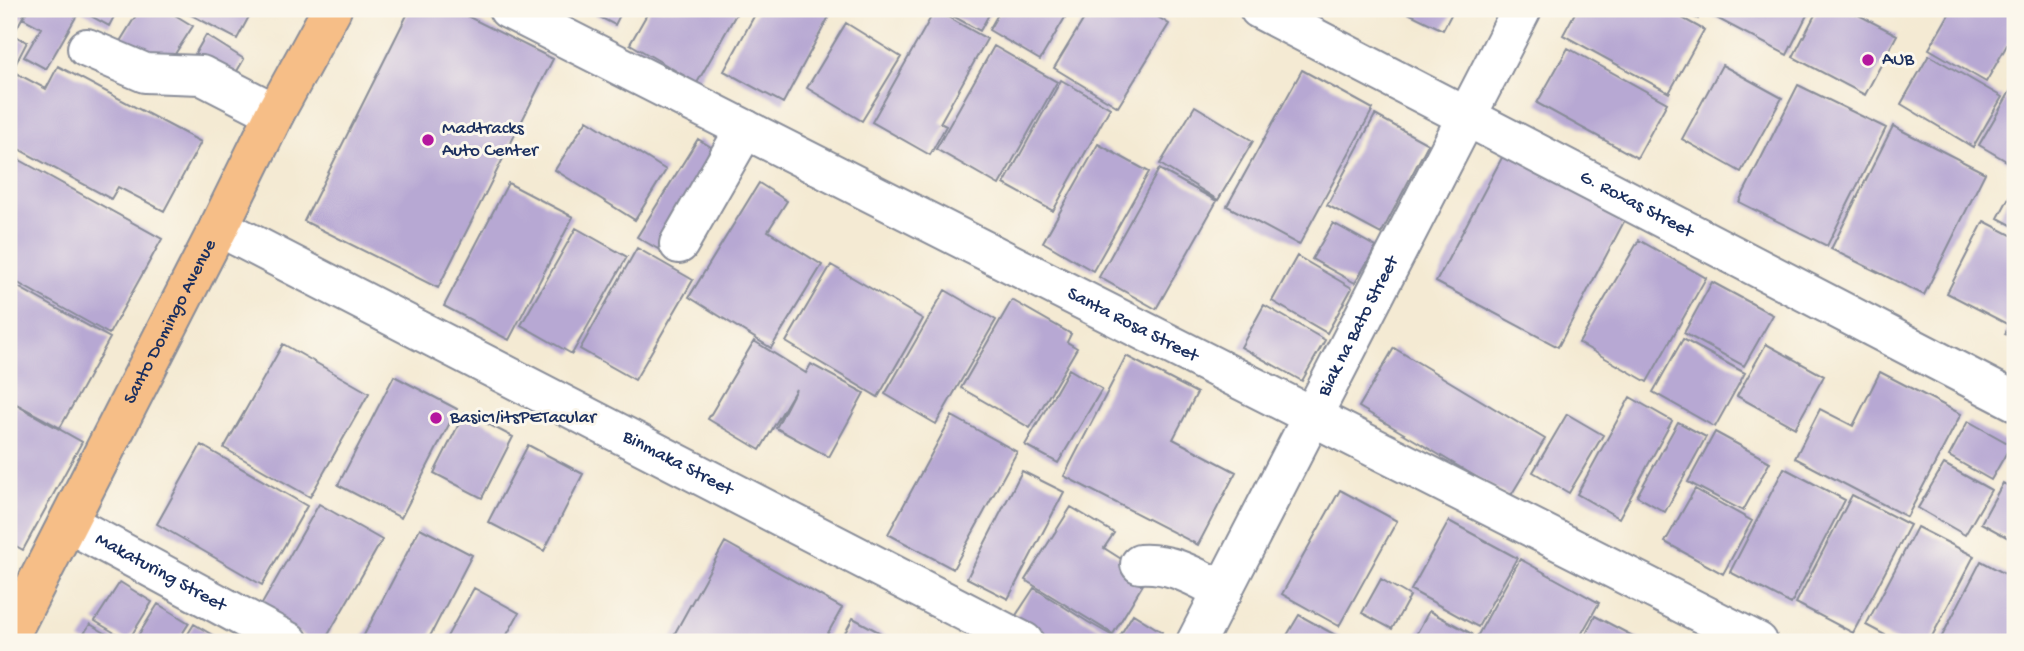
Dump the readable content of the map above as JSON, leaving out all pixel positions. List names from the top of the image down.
{
  "streets": {
    "main road": ["Santo Domingo Avenue"],
    "street": [
      "G. Roxas Street",
      "Biak na Bato Street",
      "Santa Rosa Street",
      "Binmaka Street",
      "Makaturing Street"
    ]
  },
  "crossings": [
    ["G. Roxas Street", "Biak na Bato Street"],
    ["Santo Domingo Avenue", "Binmaka Street"],
    ["Santo Domingo Avenue", "Makaturing Street"],
    ["Biak na Bato Street", "Santa Rosa Street"]
  ],
  "places": ["AUB", "Madtracks Auto Center", "Basic1/itsPETacular"]
}
